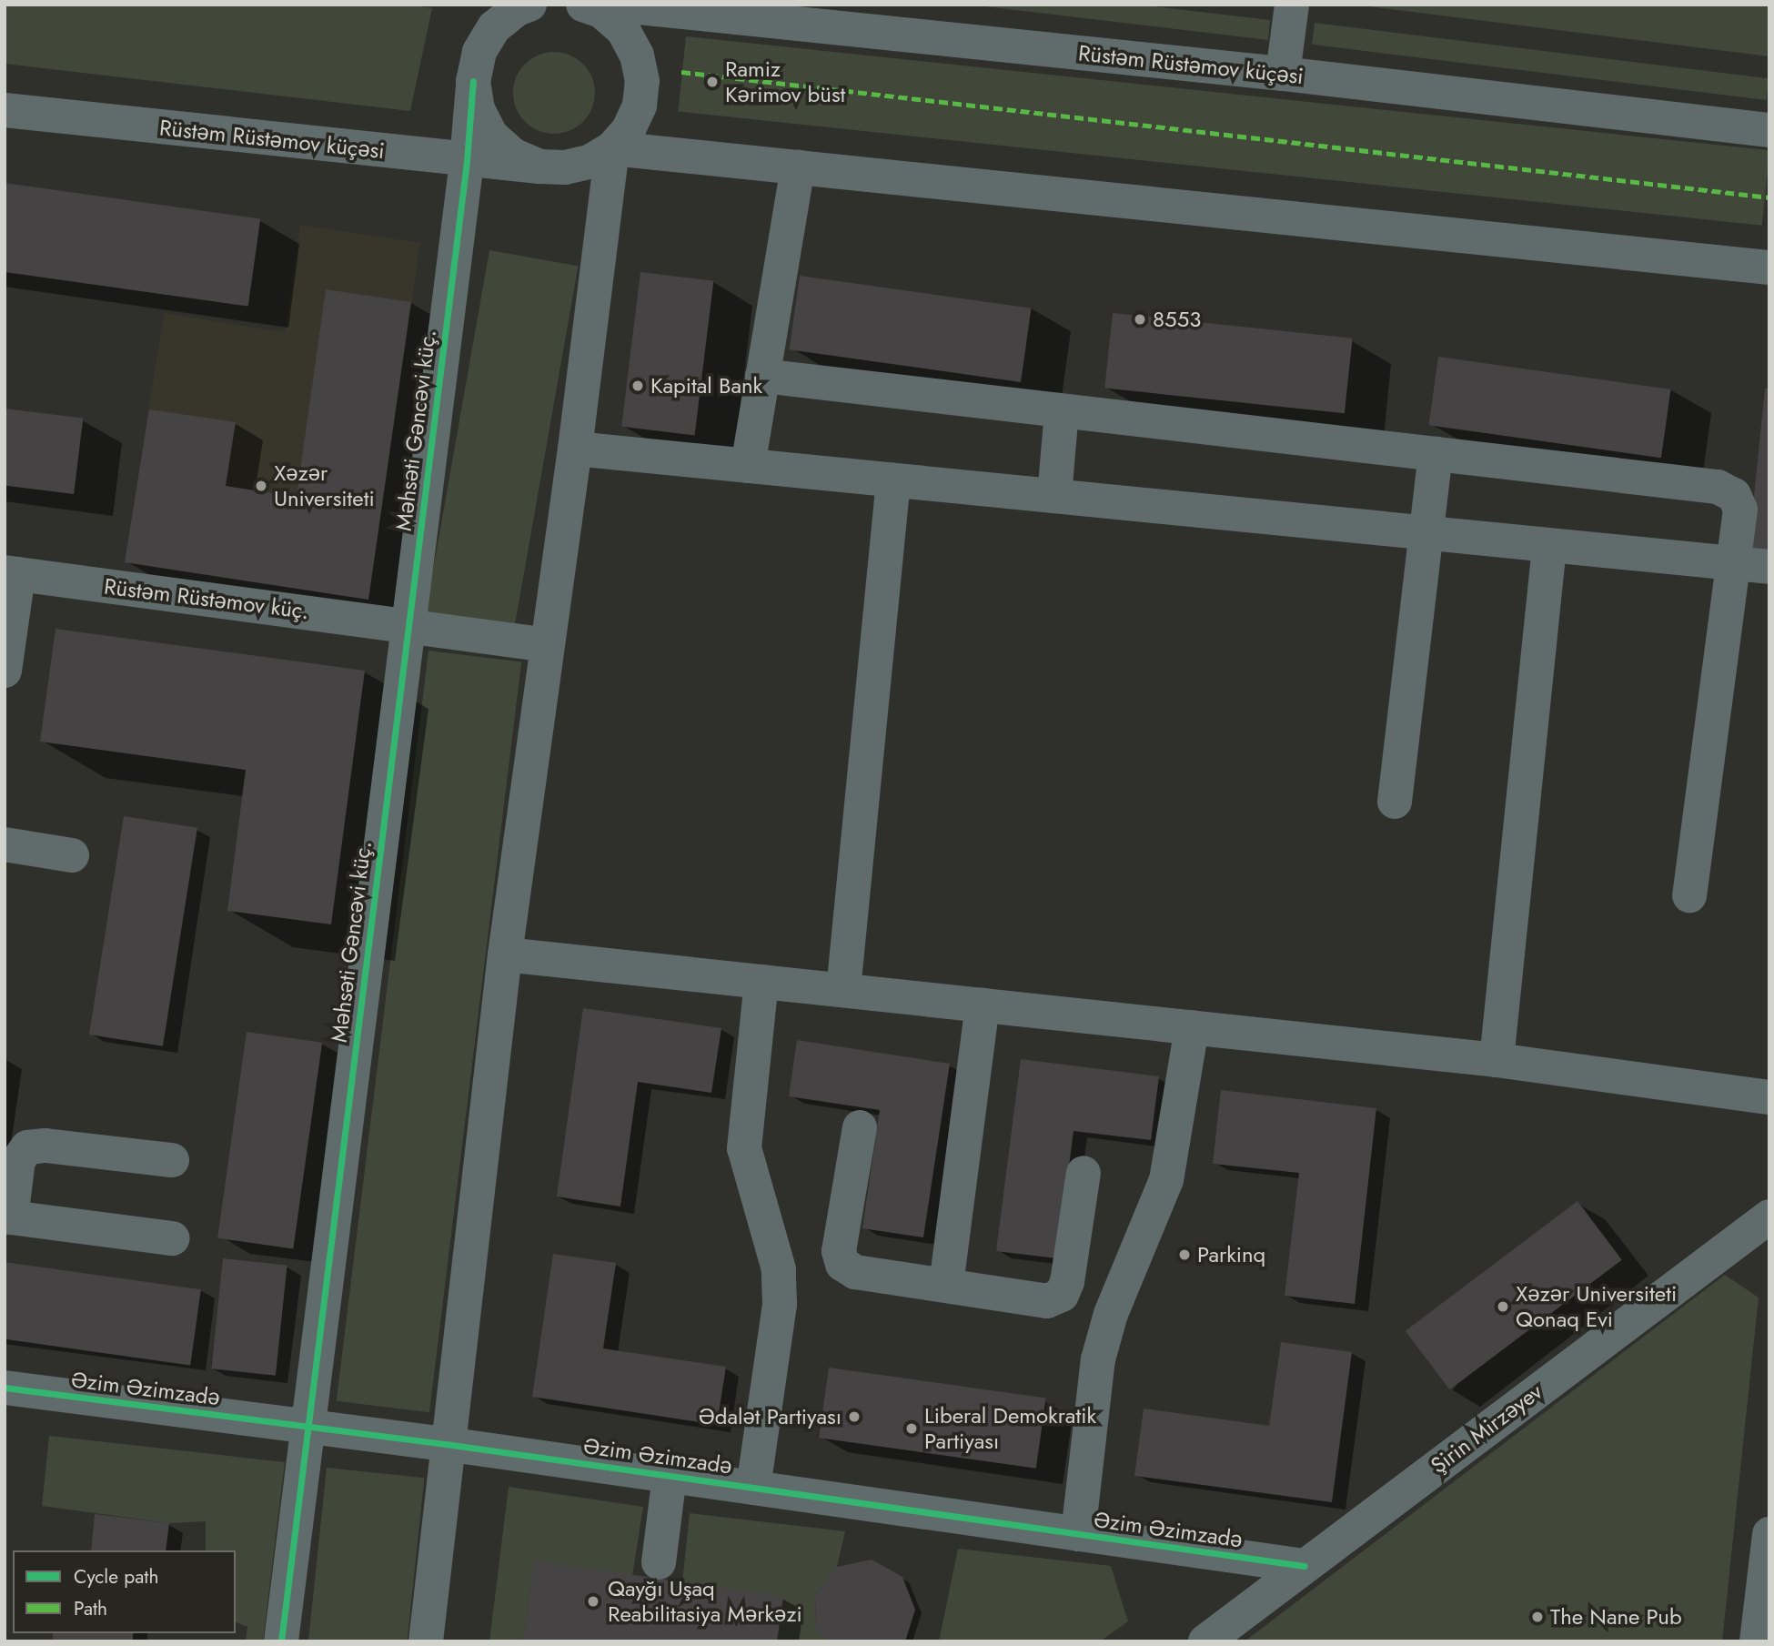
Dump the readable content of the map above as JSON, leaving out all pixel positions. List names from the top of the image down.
{
  "streets": {
    "main road": ["Rüstəm Rüstəmov küçəsi"],
    "street": [
      "Məhsəti Gəncəvi küç.",
      "Rüstəm Rüstəmov küç.",
      "Əzim Əzimzadə",
      "Şirin Mirzəyev"
    ]
  },
  "crossings": [
    ["Rüstəm Rüstəmov küçəsi", "Məhsəti Gəncəvi küç."],
    ["Məhsəti Gəncəvi küç.", "Rüstəm Rüstəmov küç."],
    ["Məhsəti Gəncəvi küç.", "Əzim Əzimzadə"],
    ["Əzim Əzimzadə", "Şirin Mirzəyev"]
  ],
  "places": [
    "Ramiz Kərimov büst",
    "8553",
    "Kapital Bank",
    "Xəzər Universiteti",
    "Parkinq",
    "Xəzər Universiteti Qonaq Evi",
    "Ədalət Partiyası",
    "Liberal Demokratik Partiyası",
    "Qayğı Uşaq Reabilitasiya Mərkəzi",
    "The Nane Pub"
  ],
  "legend": ["Cycle path", "Path"]
}
